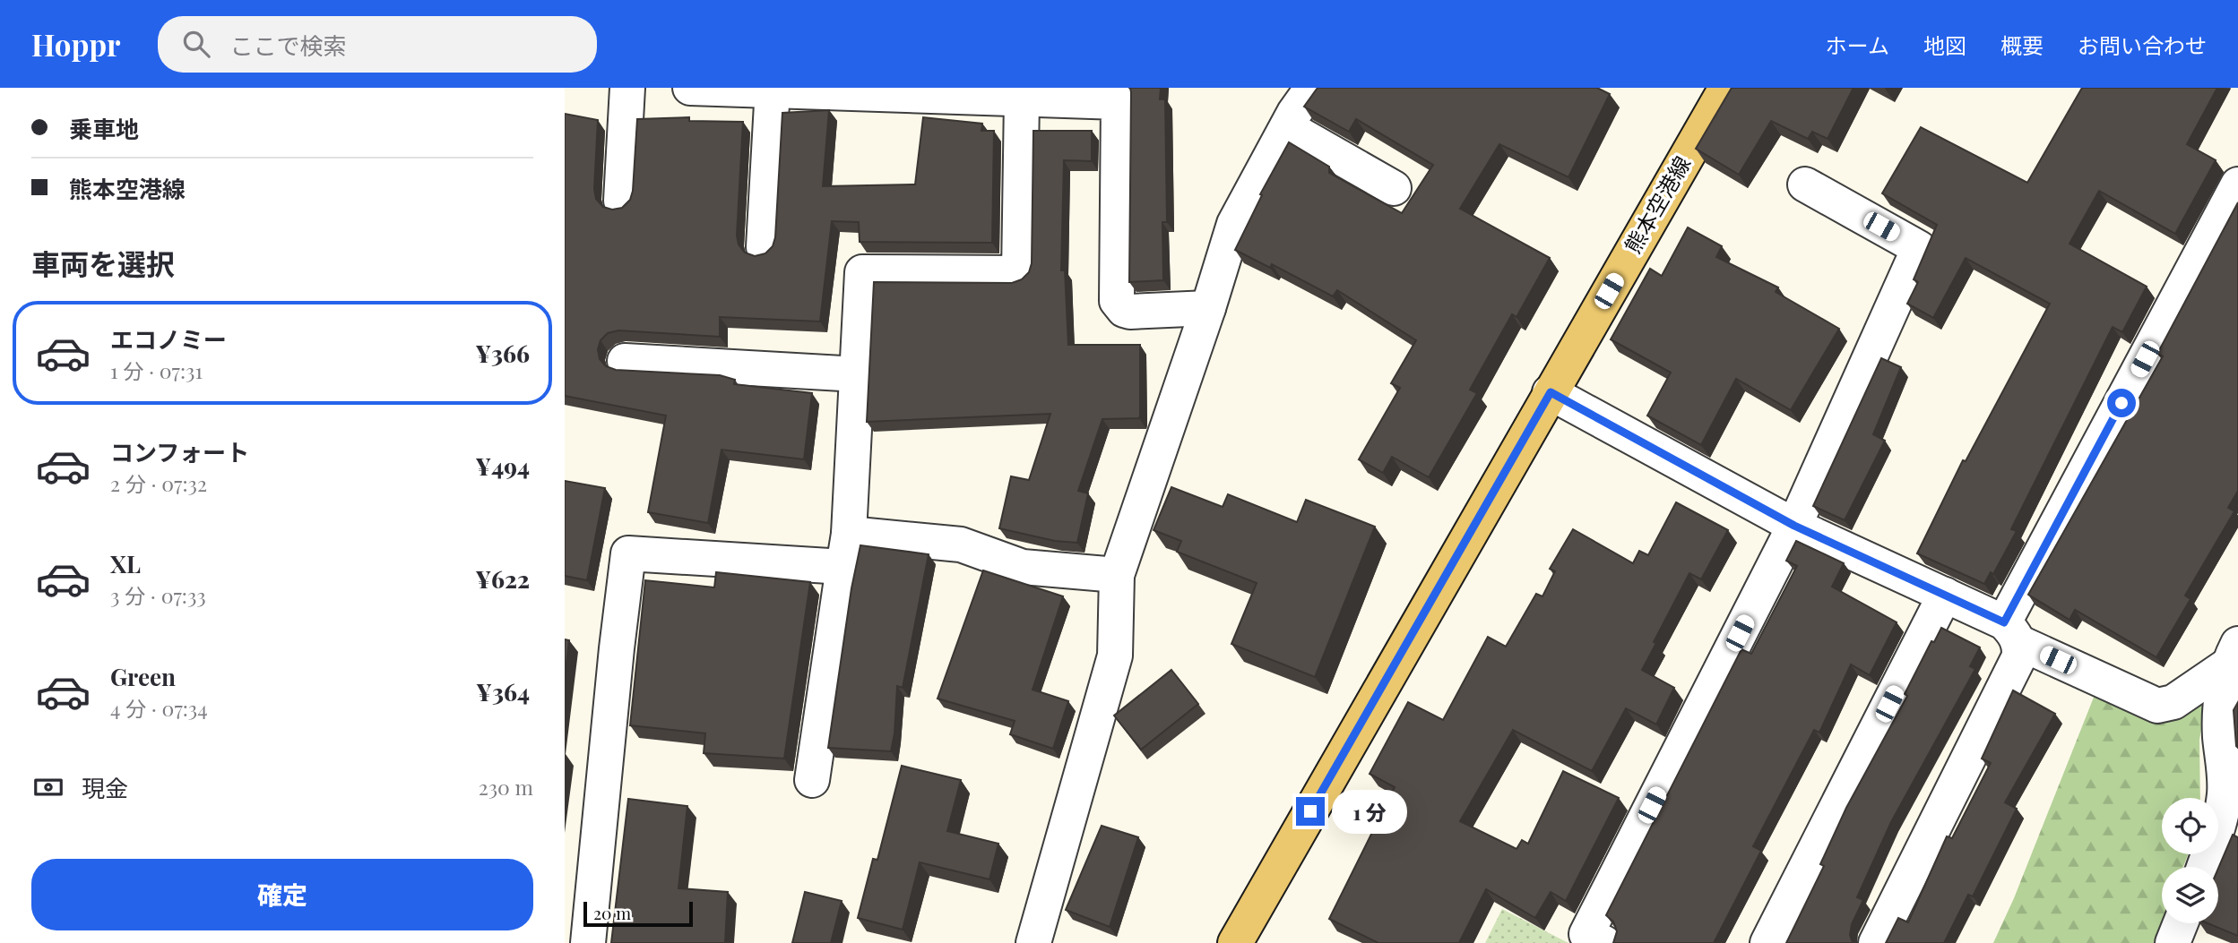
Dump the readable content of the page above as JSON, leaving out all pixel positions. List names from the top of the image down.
{
  "streets": {
    "main road": ["熊本空港線"]
  },
  "scale_bar": "20 m",
  "page": {
    "header": "Hoppr",
    "search": "ここで検索",
    "nav": [
      "ホーム",
      "地図",
      "概要",
      "お問い合わせ"
    ],
    "banner": ["乗車地", "熊本空港線"],
    "heading": "車両を選択",
    "list": [
      {
        "name": "エコノミー",
        "note": "1 分 · 07:31",
        "value": "¥366"
      },
      {
        "name": "コンフォート",
        "note": "2 分 · 07:32",
        "value": "¥494"
      },
      {
        "name": "XL",
        "note": "3 分 · 07:33",
        "value": "¥622"
      },
      {
        "name": "Green",
        "note": "4 分 · 07:34",
        "value": "¥364"
      }
    ],
    "pay": ["現金", "230 m"],
    "bubble": "1 分",
    "buttons": "確定",
    "scale": "20 m"
  }
}
